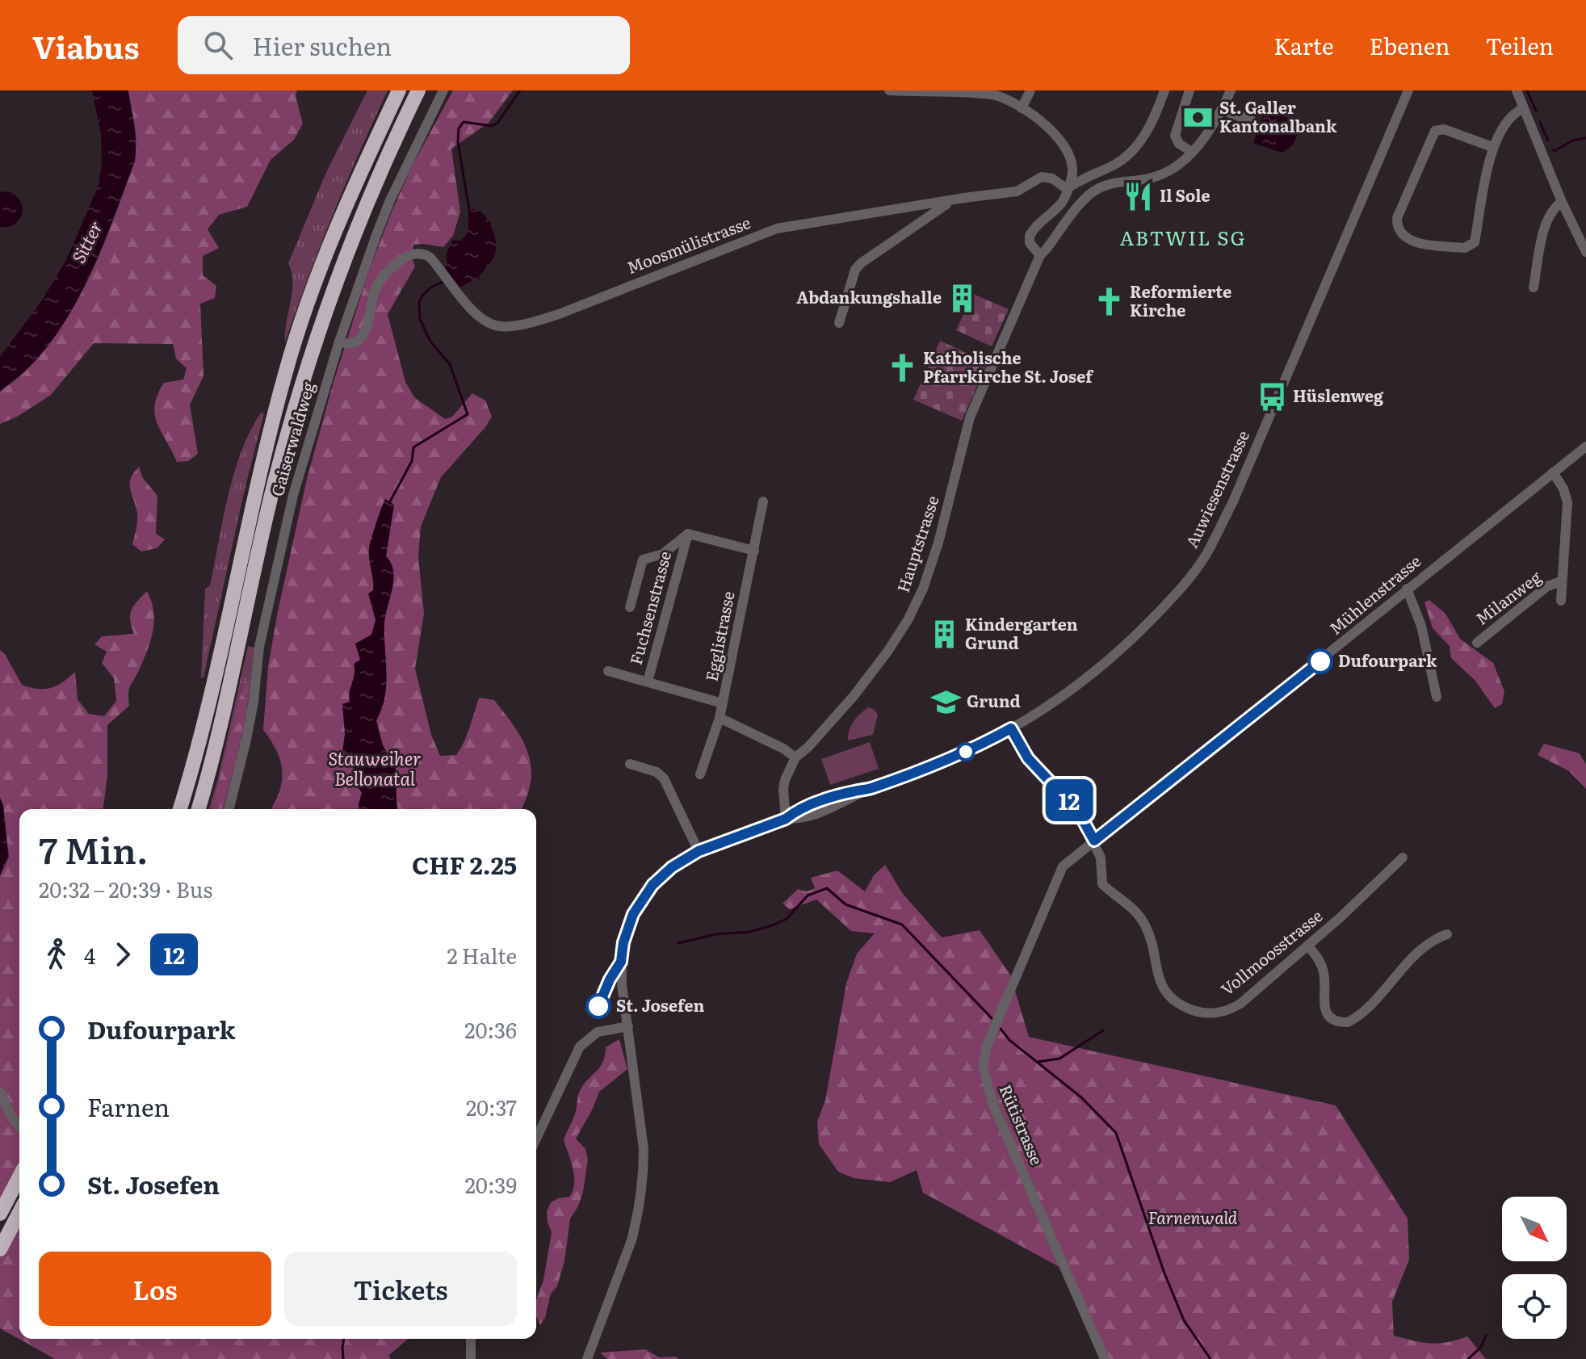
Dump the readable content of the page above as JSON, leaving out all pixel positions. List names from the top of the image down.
{
  "streets": {
    "street": [
      "Moosmülistrasse",
      "Gaiserwaldweg",
      "Auwiesenstrasse",
      "Hauptstrasse",
      "Mühlenstrasse",
      "Milanweg",
      "Fuchsenstrasse",
      "Egglistrasse",
      "Vollmoosstrasse",
      "Rütistrasse"
    ]
  },
  "crossings": [
    ["Moosmülistrasse", "Gaiserwaldweg"],
    ["Auwiesenstrasse", "Hauptstrasse"],
    ["Auwiesenstrasse", "Vollmoosstrasse"],
    ["Mühlenstrasse", "Vollmoosstrasse"],
    ["Mühlenstrasse", "Rütistrasse"],
    ["Fuchsenstrasse", "Egglistrasse"],
    ["Vollmoosstrasse", "Rütistrasse"]
  ],
  "districts": ["ABTWIL SG"],
  "water": ["Sitter", "Stauweiher Bellonatal"],
  "parks": ["Farnenwald"],
  "places": {
    "bank": ["St. Galler Kantonalbank"],
    "restaurant": ["Il Sole"],
    "building": ["Abdankungshalle", "Kindergarten Grund"],
    "church": ["Reformierte Kirche", "Katholische Pfarrkirche St. Josef"],
    "bus stop": ["Hüslenweg"],
    "other": ["Dufourpark", "St. Josefen"],
    "school or university": ["Grund"]
  },
  "lines": ["bus line 12"],
  "north": "bottom right",
  "page": {
    "header": "Viabus",
    "search": "Hier suchen",
    "nav": ["Karte", "Ebenen", "Teilen"],
    "on_map": "12",
    "heading": ["7 Min.", "20:32 – 20:39 · Bus", "CHF 2.25"],
    "legs": ["4", "12", "2 Halte"],
    "list": [
      {
        "name": "Dufourpark",
        "value": "20:36"
      },
      {
        "name": "Farnen",
        "value": "20:37"
      },
      {
        "name": "St. Josefen",
        "value": "20:39"
      }
    ],
    "buttons": ["Los", "Tickets"]
  }
}
